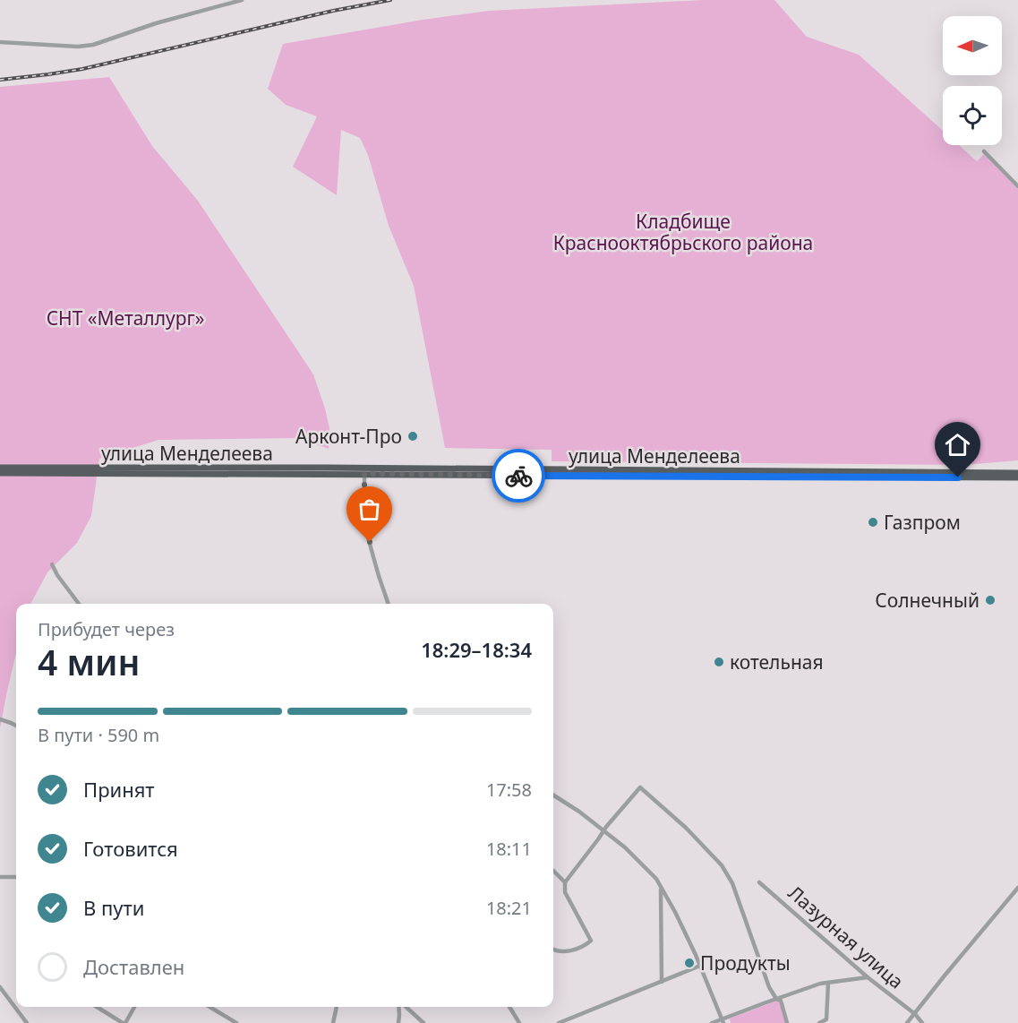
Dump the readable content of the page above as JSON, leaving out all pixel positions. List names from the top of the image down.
{
  "streets": {
    "highway": ["улица Менделеева"],
    "street": ["Лазурная улица"]
  },
  "parks": ["Кладбище Краснооктябрьского района", "СНТ «Металлург»"],
  "places": [
    "Арконт-Про",
    "Газпром",
    "Солнечный",
    "котельная",
    "Продукты"
  ],
  "north": "left",
  "page": {
    "heading": ["4 мин", "Прибудет через", "18:29–18:34"],
    "bar": "В пути · 590 m",
    "list": [
      ["Принят", "17:58"],
      ["Готовится", "18:11"],
      ["В пути", "18:21"],
      "Доставлен"
    ]
  }
}
